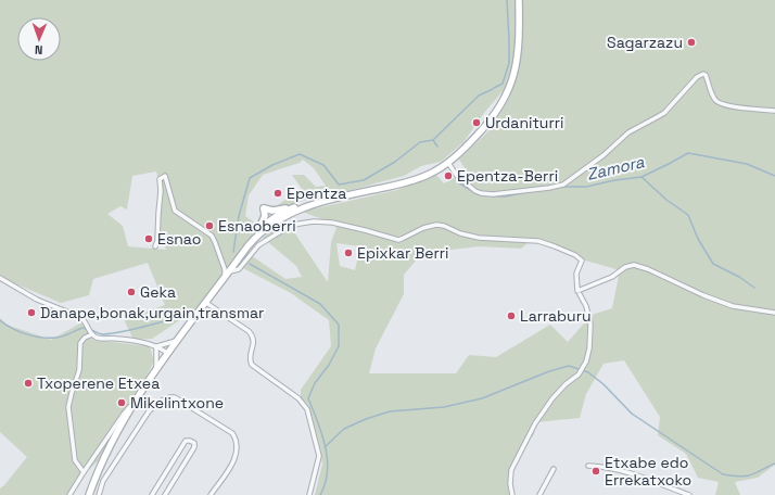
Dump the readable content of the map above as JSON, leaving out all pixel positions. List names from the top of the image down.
{
  "water": ["Zamora"],
  "places": [
    "Sagarzazu",
    "Urdaniturri",
    "Epentza-Berri",
    "Epentza",
    "Esnaoberri",
    "Esnao",
    "Epixkar Berri",
    "Geka",
    "Danape,bonak,urgain,transmar",
    "Larraburu",
    "Txoperene Etxea",
    "Mikelintxone",
    "Etxabe edo Errekatxoko"
  ],
  "north": "bottom"
}
